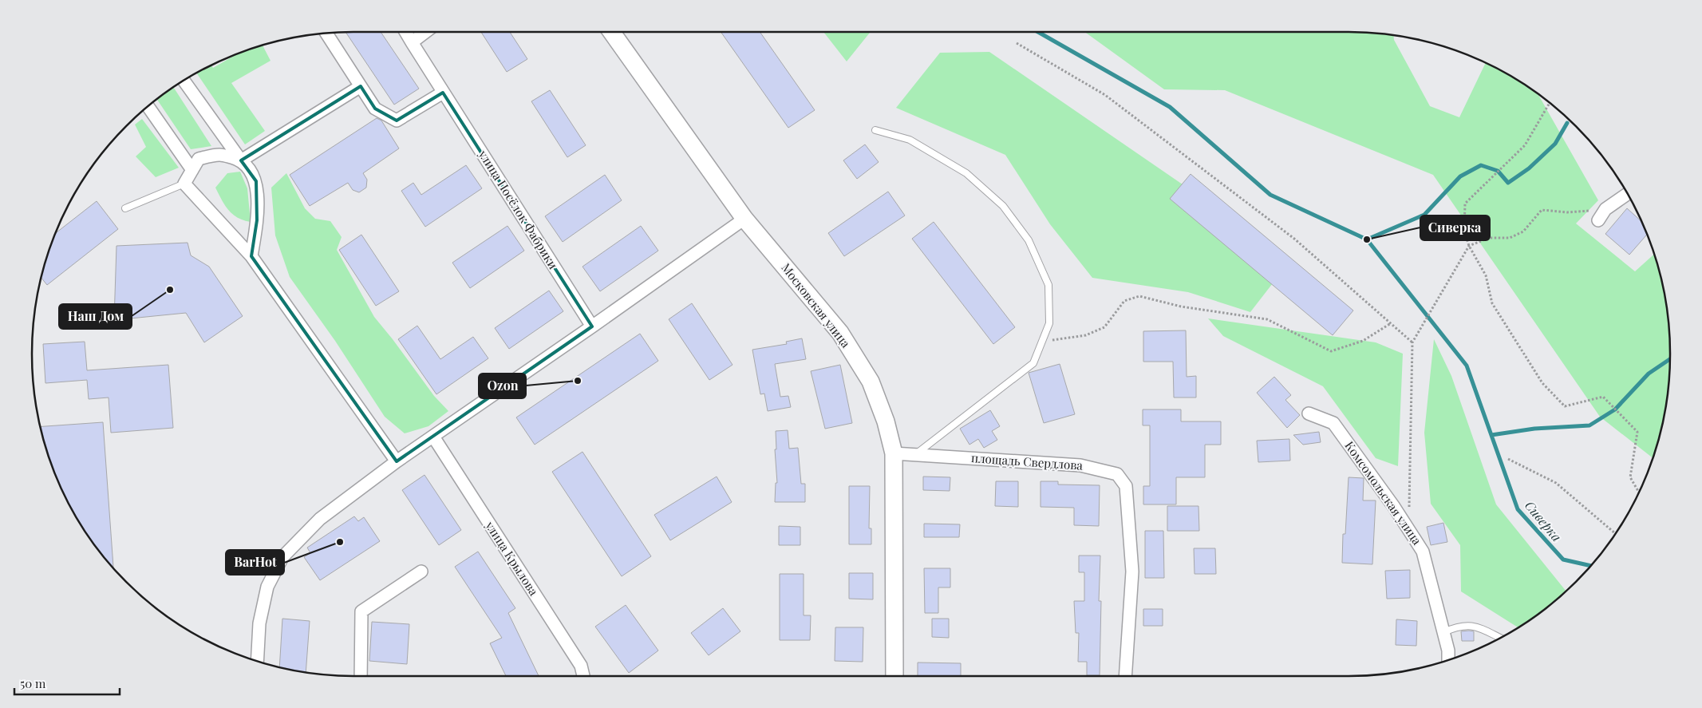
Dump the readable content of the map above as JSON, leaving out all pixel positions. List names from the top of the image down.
{
  "streets": {
    "main road": ["Московская улица"],
    "street": [
      "улица Посёлок Фабрики",
      "площадь Свердлова",
      "Комсомольская улица",
      "улица Крылова"
    ]
  },
  "crossings": [
    ["Московская улица", "площадь Свердлова"]
  ],
  "water": ["Сиверка"],
  "places": [
    "Сиверка",
    "Наш Дом",
    "Ozon",
    "BarHot"
  ],
  "scale_bar": "50 m"
}
